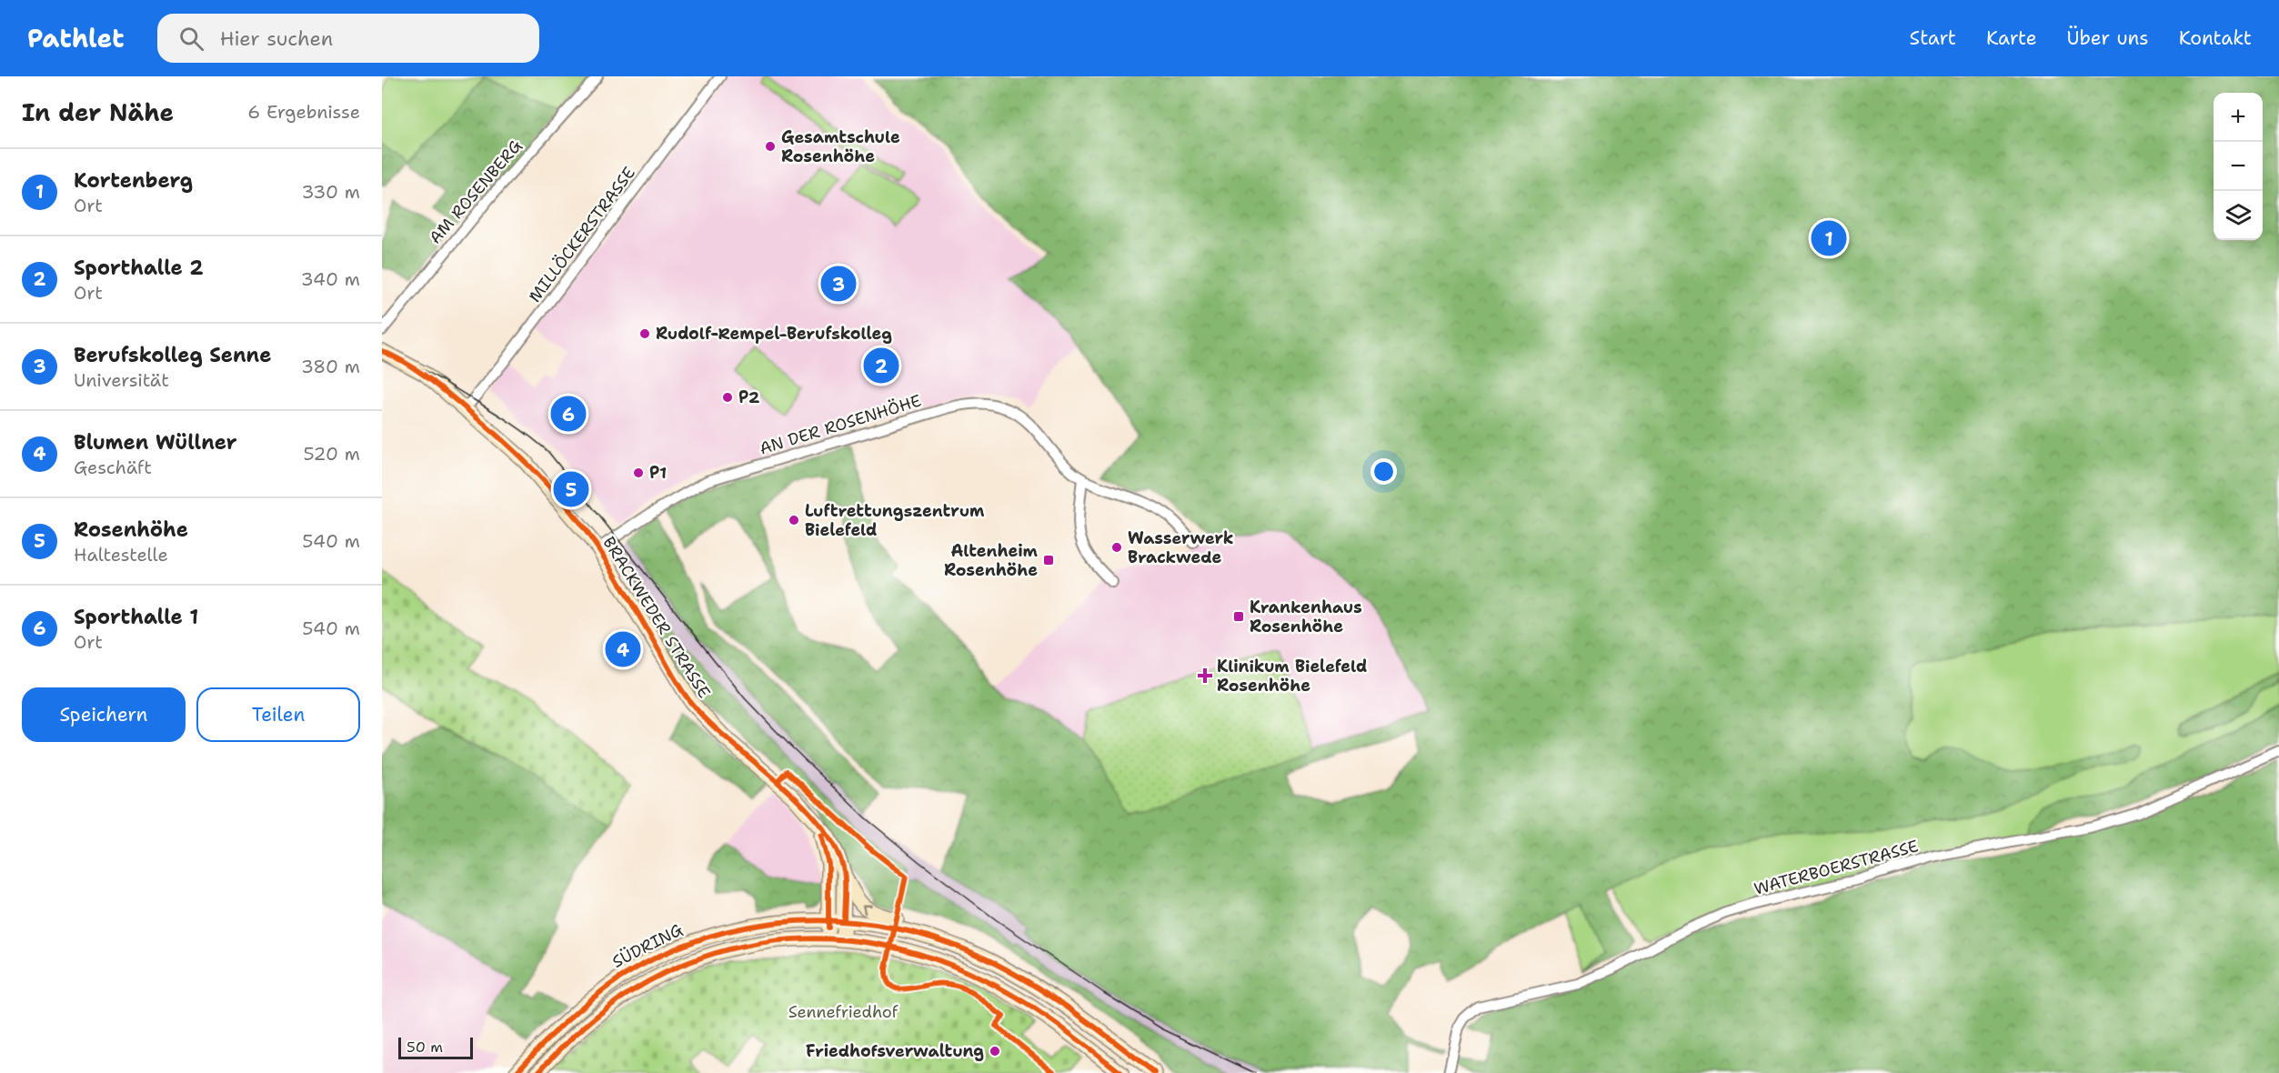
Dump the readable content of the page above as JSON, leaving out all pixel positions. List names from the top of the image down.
{
  "streets": {
    "main road": ["BRACKWEDER STRASSE", "SÜDRING"],
    "street": [
      "AM ROSENBERG",
      "MILLÖCKERSTRASSE",
      "AN DER ROSENHÖHE",
      "WATERBOERSTRASSE"
    ]
  },
  "crossings": [
    ["MILLÖCKERSTRASSE", "BRACKWEDER STRASSE"],
    ["AN DER ROSENHÖHE", "BRACKWEDER STRASSE"],
    ["BRACKWEDER STRASSE", "SÜDRING"]
  ],
  "parks": ["Sennefriedhof"],
  "places": {
    "other": [
      "Gesamtschule Rosenhöhe",
      "Rudolf-Rempel-Berufskolleg",
      "P2",
      "P1",
      "Luftrettungszentrum Bielefeld",
      "Wasserwerk Brackwede",
      "Friedhofsverwaltung"
    ],
    "transit": ["Altenheim Rosenhöhe", "Krankenhaus Rosenhöhe"],
    "health": ["Klinikum Bielefeld Rosenhöhe"]
  },
  "scale_bar": "50 m",
  "page": {
    "header": "Pathlet",
    "search": "Hier suchen",
    "nav": [
      "Start",
      "Karte",
      "Über uns",
      "Kontakt"
    ],
    "heading": ["In der Nähe", "6 Ergebnisse"],
    "map_buttons": ["+", "−"],
    "list": [
      {
        "mark": "1",
        "name": "Kortenberg",
        "note": "Ort",
        "value": "330 m"
      },
      {
        "mark": "2",
        "name": "Sporthalle 2",
        "note": "Ort",
        "value": "340 m"
      },
      {
        "mark": "3",
        "name": "Berufskolleg Senne",
        "note": "Universität",
        "value": "380 m"
      },
      {
        "mark": "4",
        "name": "Blumen Wüllner",
        "note": "Geschäft",
        "value": "520 m"
      },
      {
        "mark": "5",
        "name": "Rosenhöhe",
        "note": "Haltestelle",
        "value": "540 m"
      },
      {
        "mark": "6",
        "name": "Sporthalle 1",
        "note": "Ort",
        "value": "540 m"
      }
    ],
    "pins": [
      "1",
      "3",
      "2",
      "6",
      "5",
      "4"
    ],
    "buttons": ["Speichern", "Teilen"],
    "scale": "50 m"
  }
}
